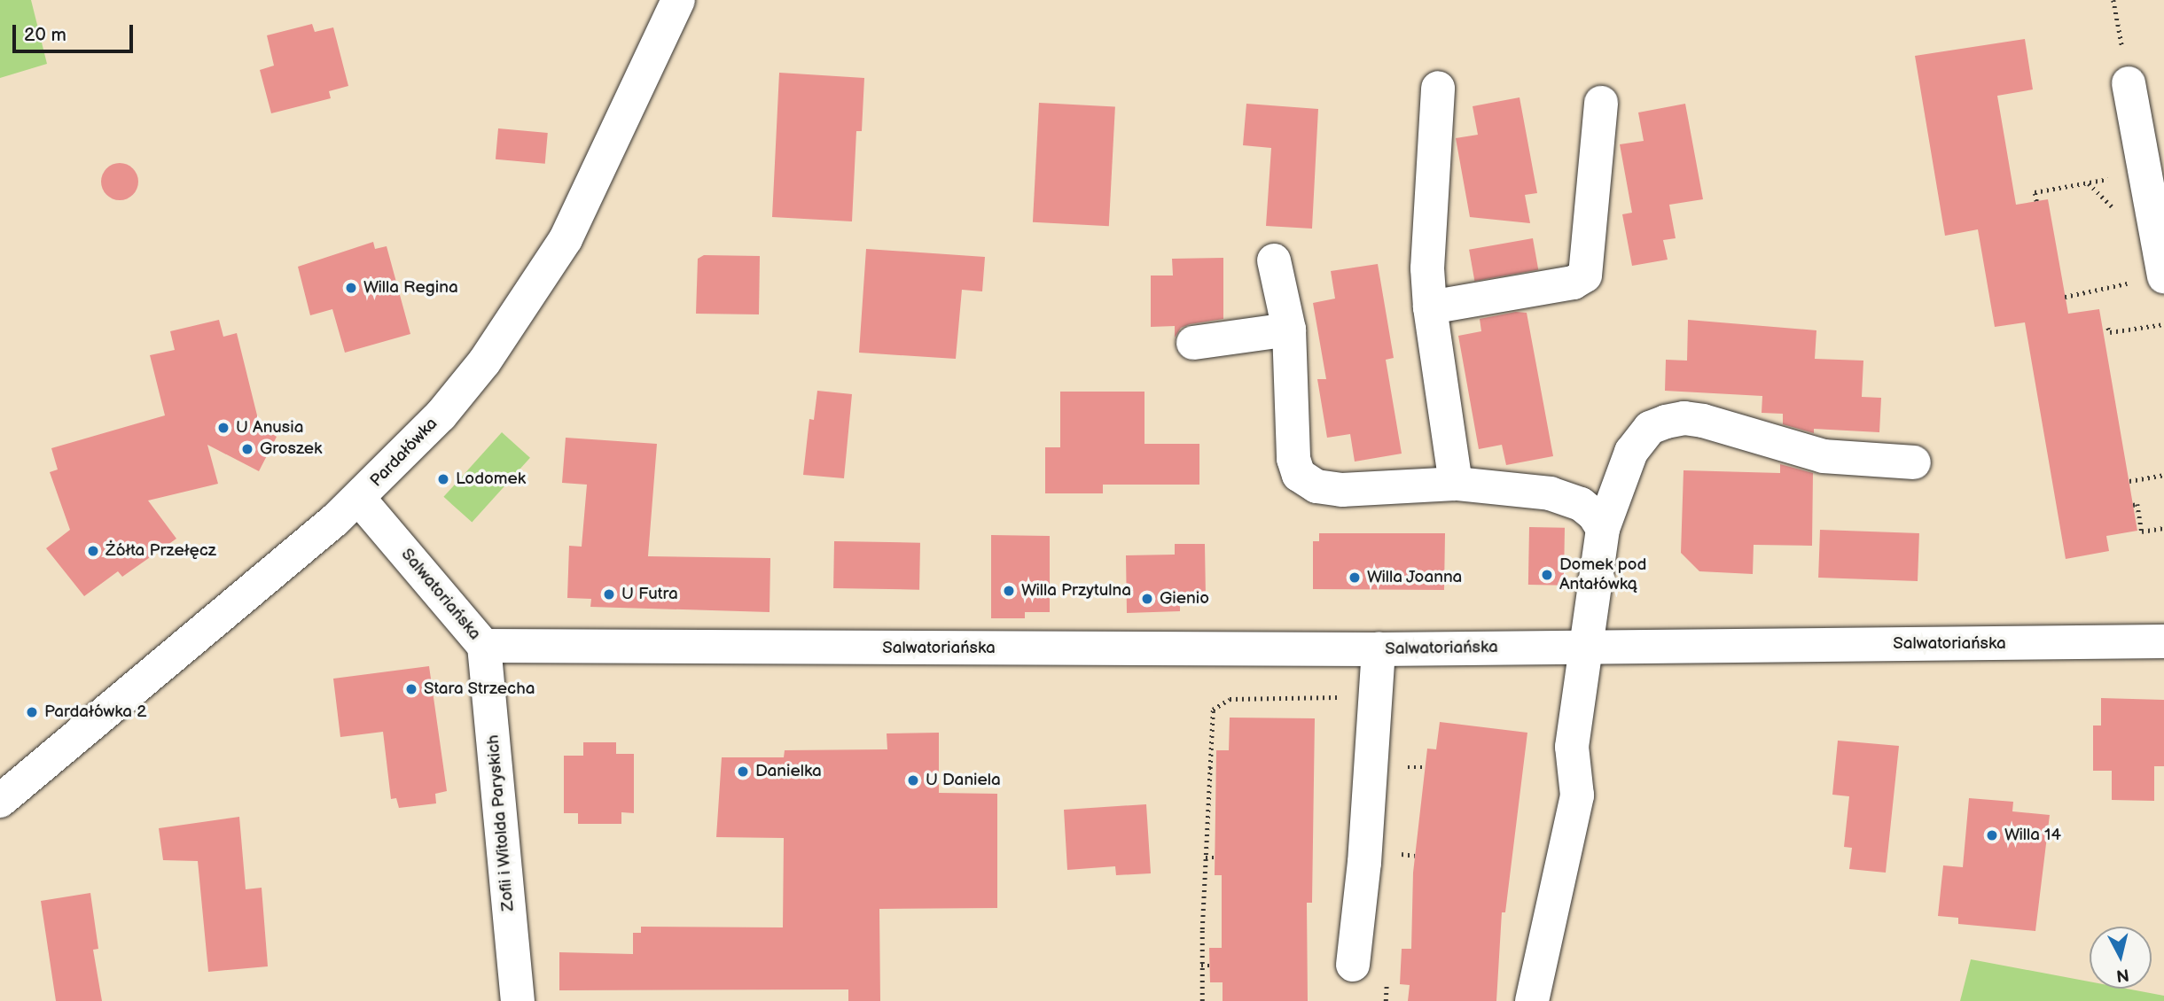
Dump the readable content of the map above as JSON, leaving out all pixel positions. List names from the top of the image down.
{
  "streets": {
    "street": ["Pardałówka", "Salwatoriańska", "Zofii i Witolda Paryskich"]
  },
  "crossings": [
    ["Pardałówka", "Salwatoriańska"],
    ["Salwatoriańska", "Zofii i Witolda Paryskich"]
  ],
  "places": [
    "Willa Regina",
    "U Anusia",
    "Groszek",
    "Lodomek",
    "Żółta Przełęcz",
    "Domek pod Antałówką",
    "Willa Joanna",
    "Willa Przytulna",
    "U Futra",
    "Gienio",
    "Stara Strzecha",
    "Pardałówka 2",
    "Danielka",
    "U Daniela",
    "Willa 14"
  ],
  "scale_bar": "20 m",
  "north": "bottom"
}
